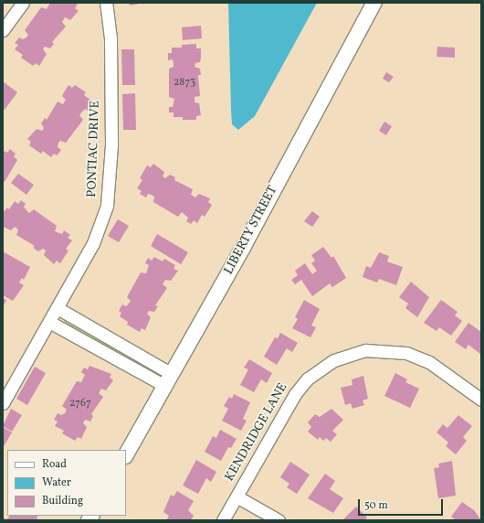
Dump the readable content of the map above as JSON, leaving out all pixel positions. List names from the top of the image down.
{
  "streets": {
    "street": ["PONTIAC DRIVE", "LIBERTY STREET", "KENDRIDGE LANE"]
  },
  "house_numbers": ["2873", "2767"],
  "legend": ["Road", "Water", "Building"],
  "scale_bar": "50 m"
}
